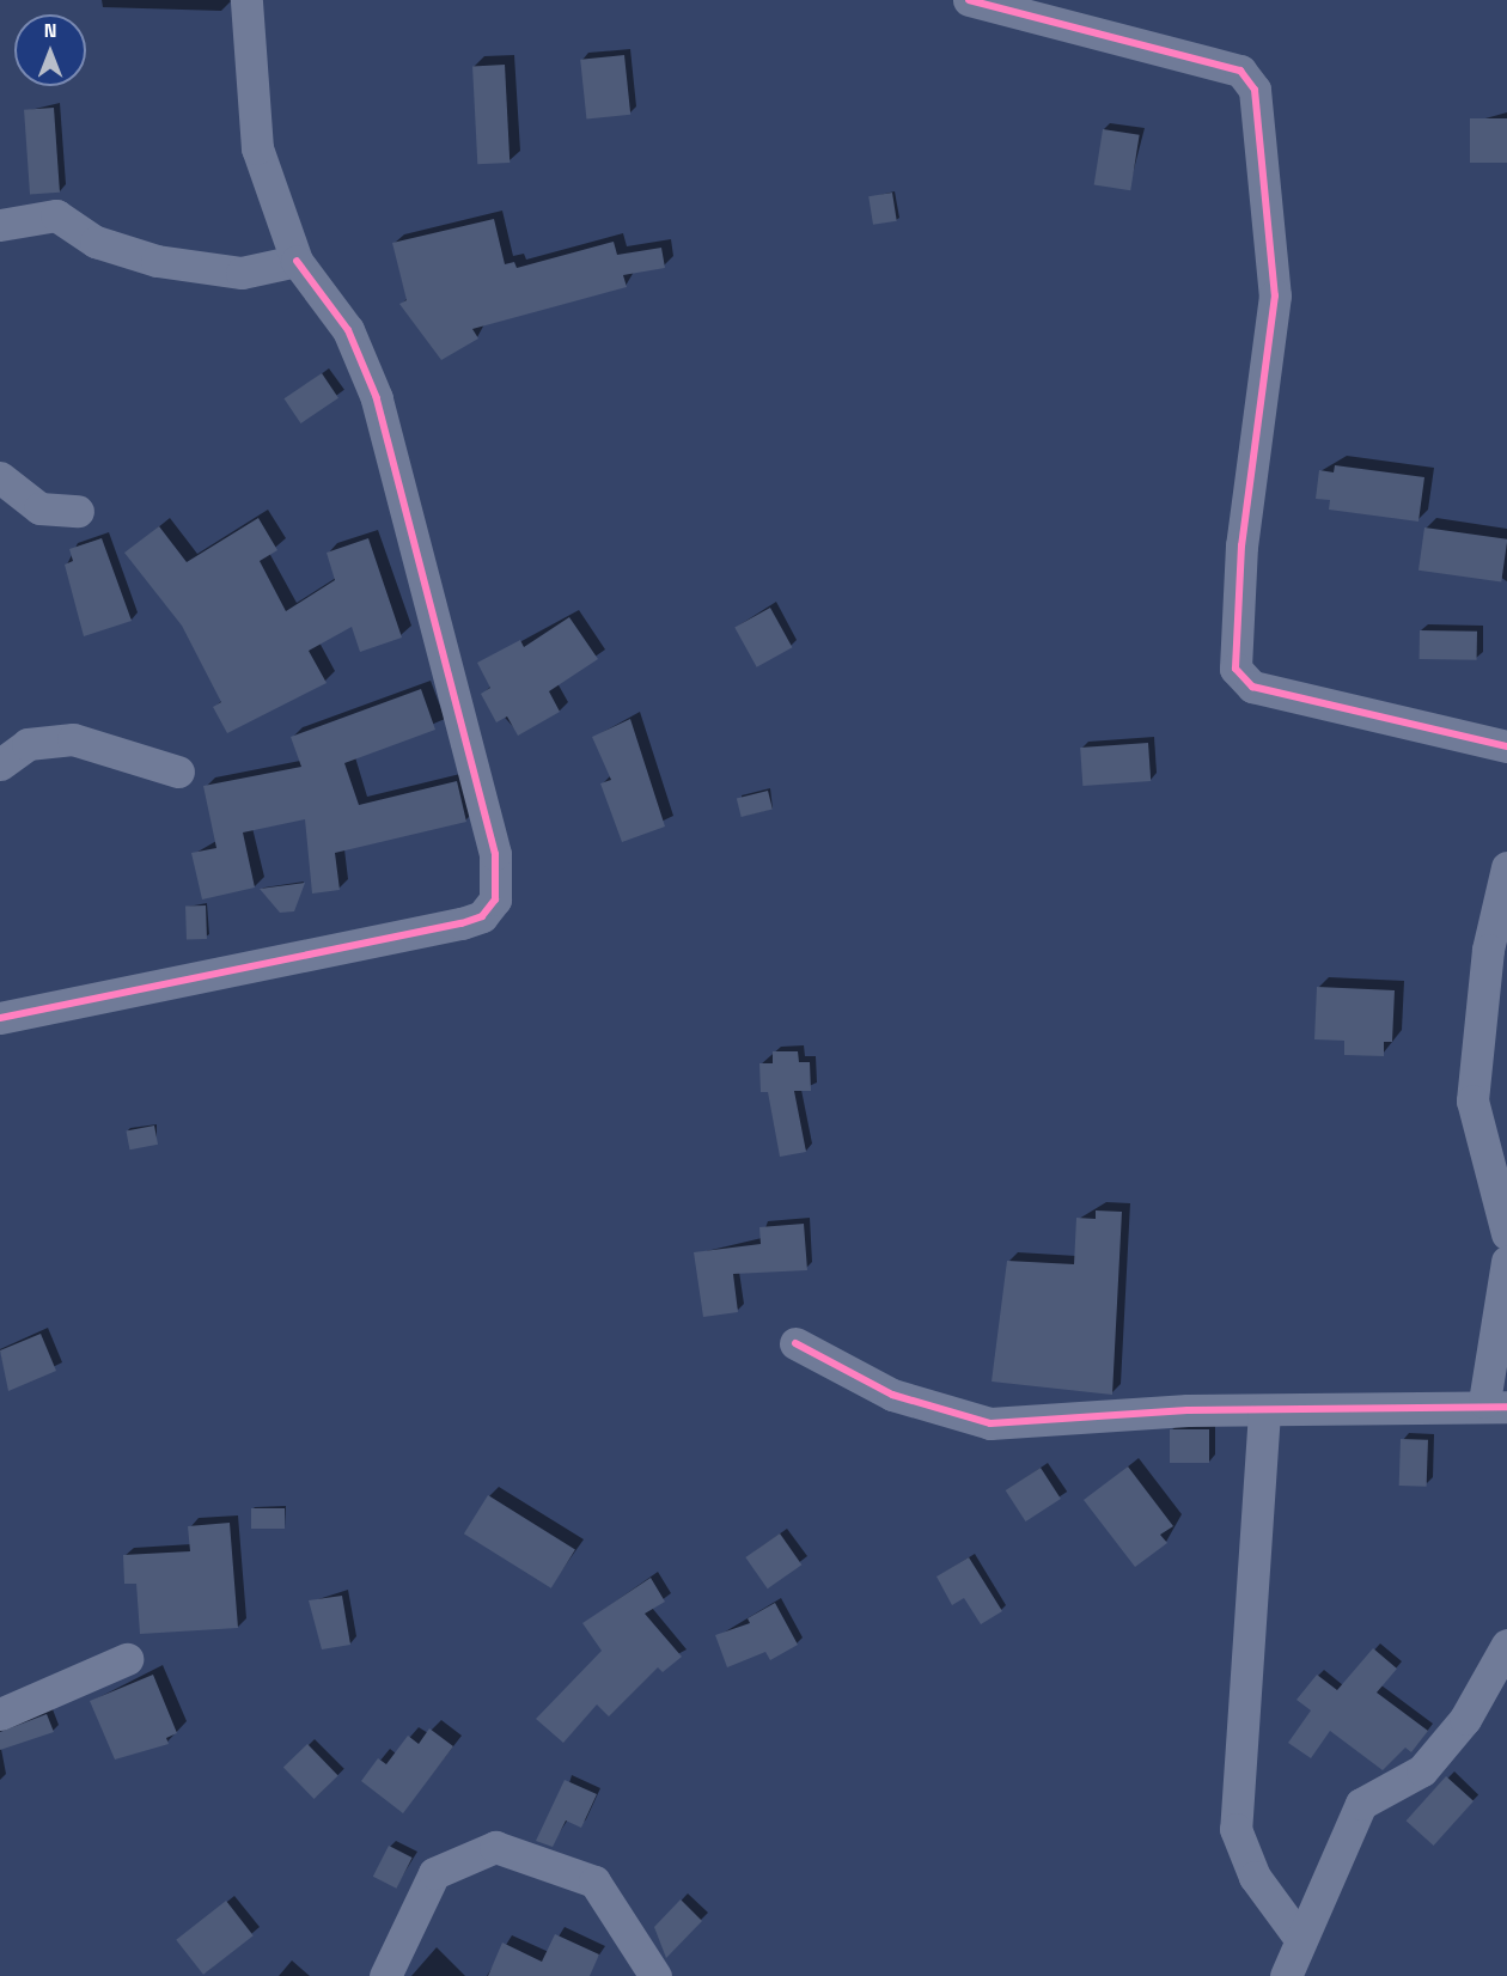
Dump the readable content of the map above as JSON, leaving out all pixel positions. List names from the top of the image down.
{
  "north": "top"
}
